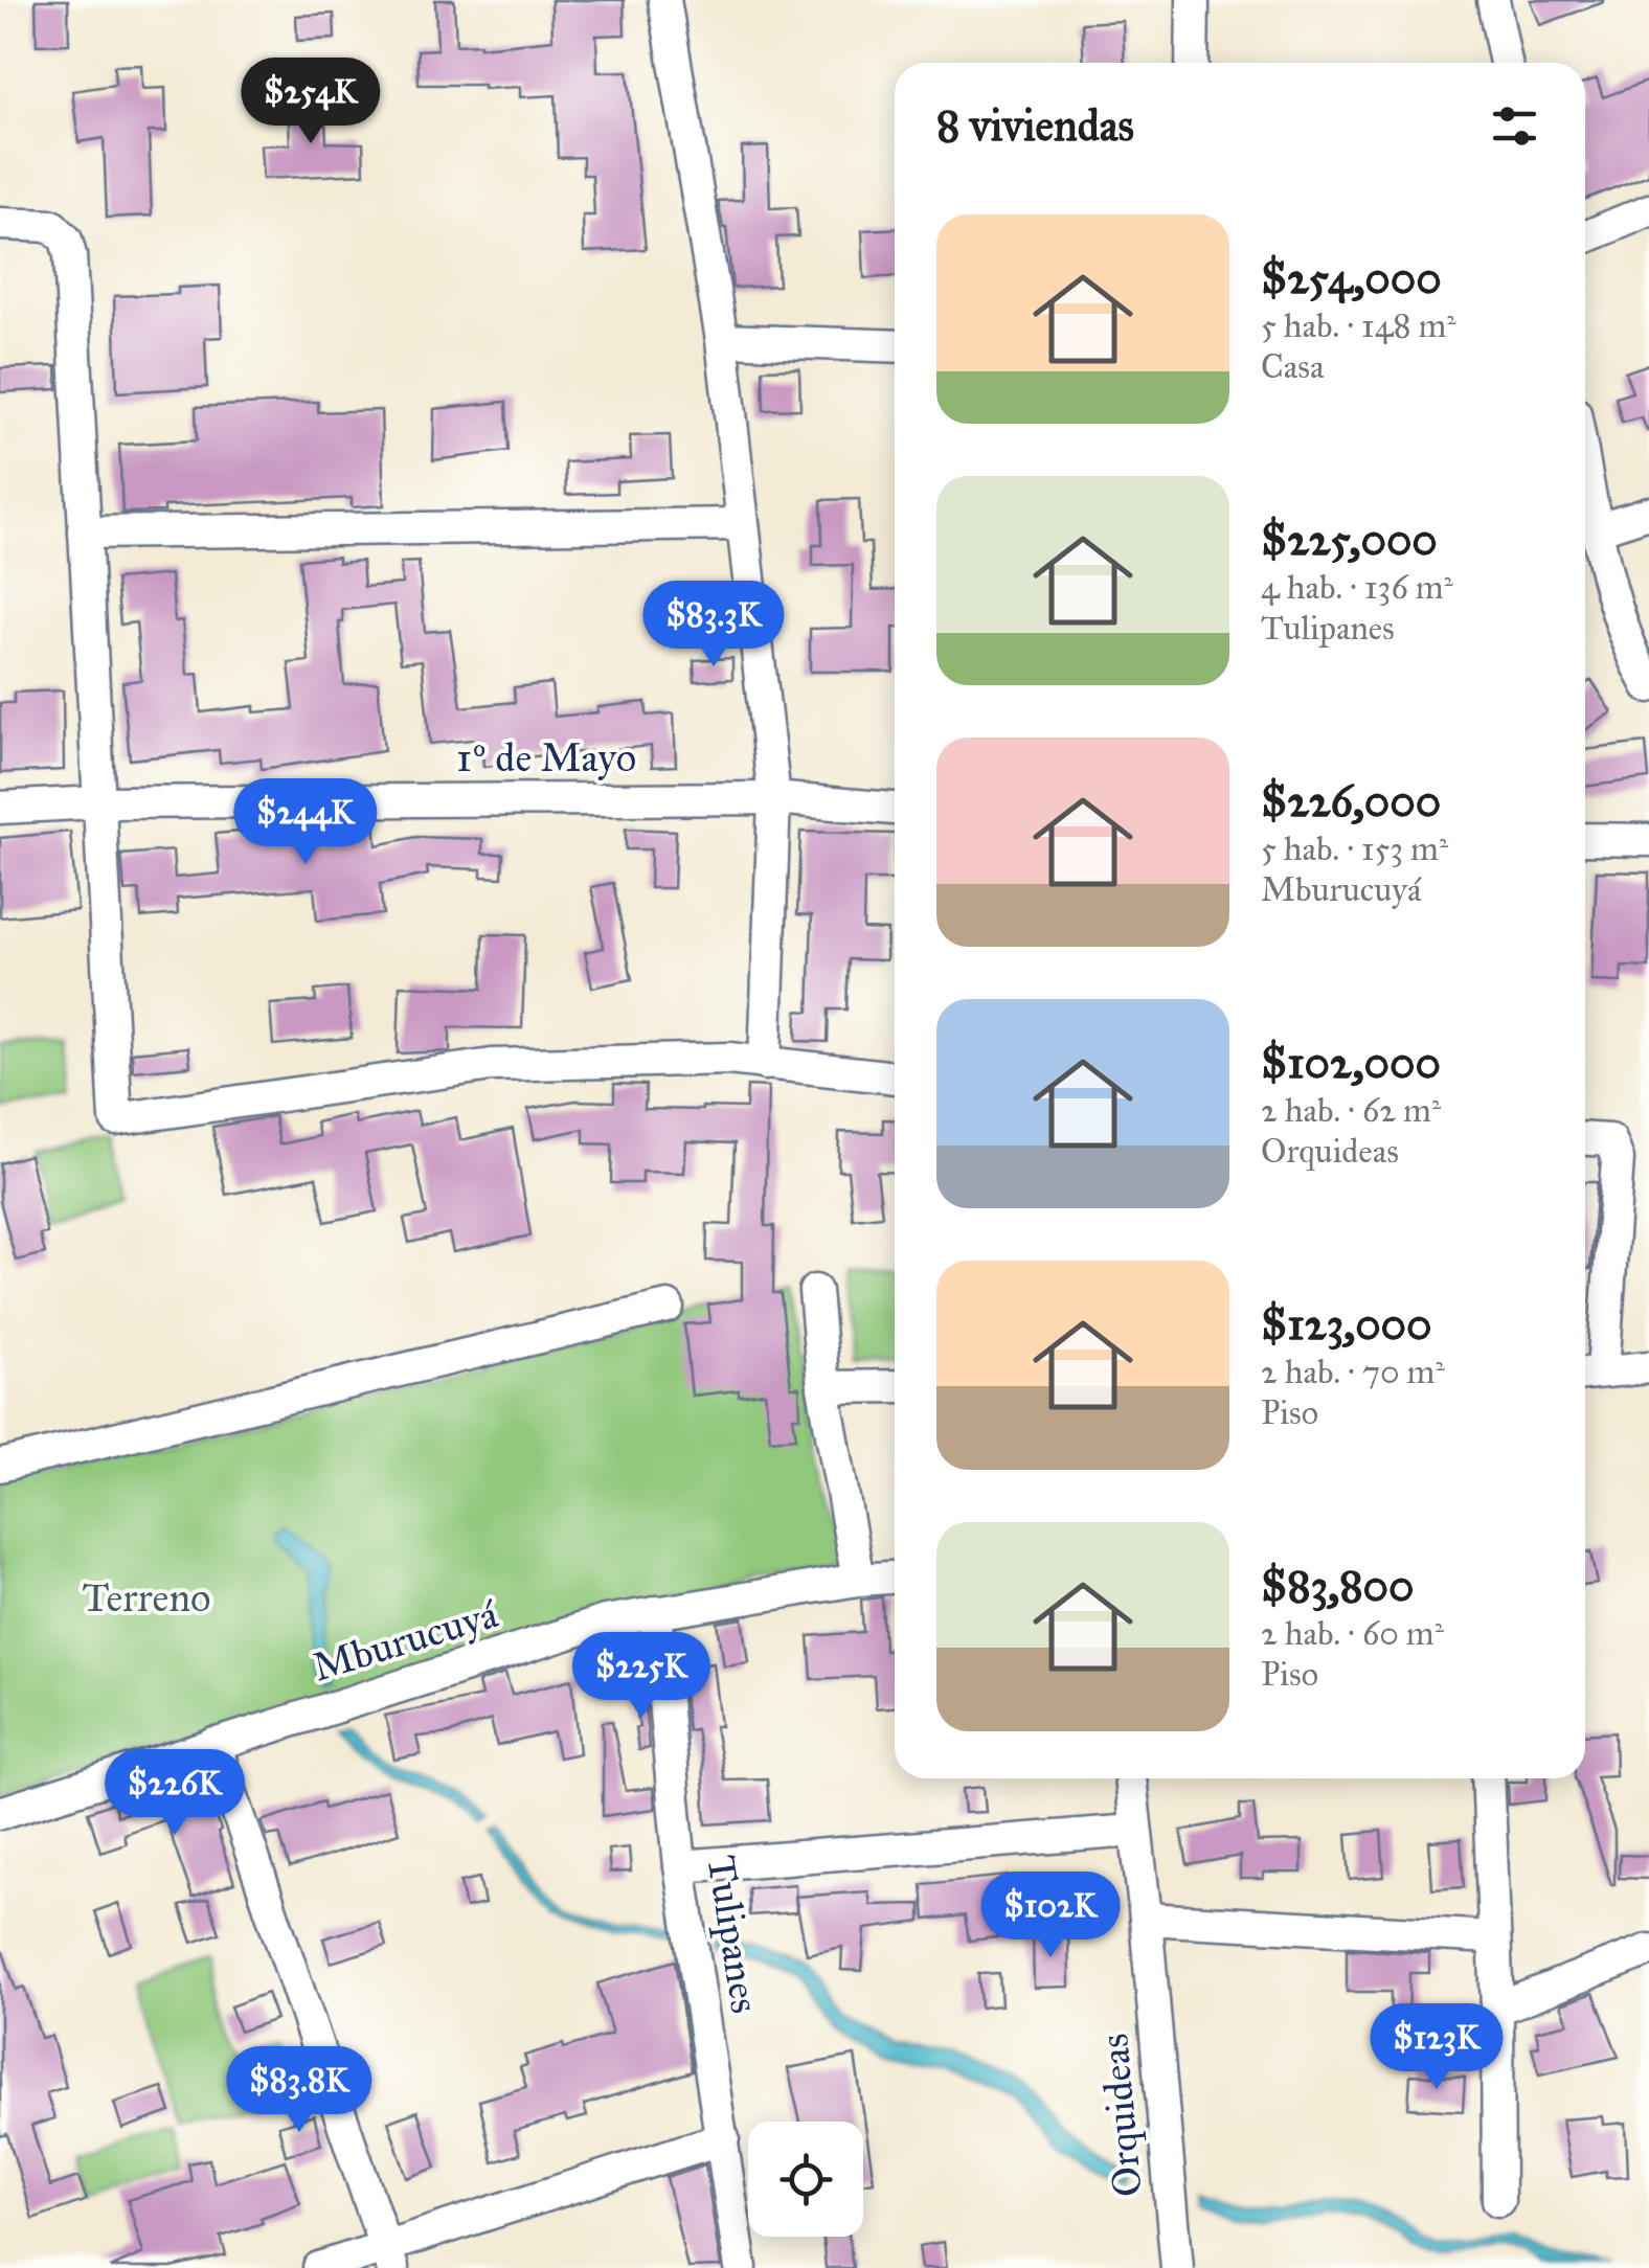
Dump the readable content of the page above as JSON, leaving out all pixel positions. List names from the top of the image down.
{
  "streets": {
    "street": [
      "1º de Mayo",
      "Mburucuyá",
      "Tulipanes",
      "Orquideas"
    ]
  },
  "crossings": [
    ["Mburucuyá", "Tulipanes"]
  ],
  "parks": ["Terreno"],
  "page": {
    "price": [
      "$254K",
      "$83.3K",
      "$244K",
      "$225K",
      "$226K",
      "$102K",
      "$123K",
      "$83.8K"
    ],
    "heading": "8 viviendas",
    "list": [
      {
        "name": "$254,000",
        "note": "5 hab. · 148 m² · Casa"
      },
      {
        "name": "$225,000",
        "note": "4 hab. · 136 m² · Tulipanes"
      },
      {
        "name": "$226,000",
        "note": "5 hab. · 153 m² · Mburucuyá"
      },
      {
        "name": "$102,000",
        "note": "2 hab. · 62 m² · Orquideas"
      },
      {
        "name": "$123,000",
        "note": "2 hab. · 70 m² · Piso"
      },
      {
        "name": "$83,800",
        "note": "2 hab. · 60 m² · Piso"
      }
    ]
  }
}
